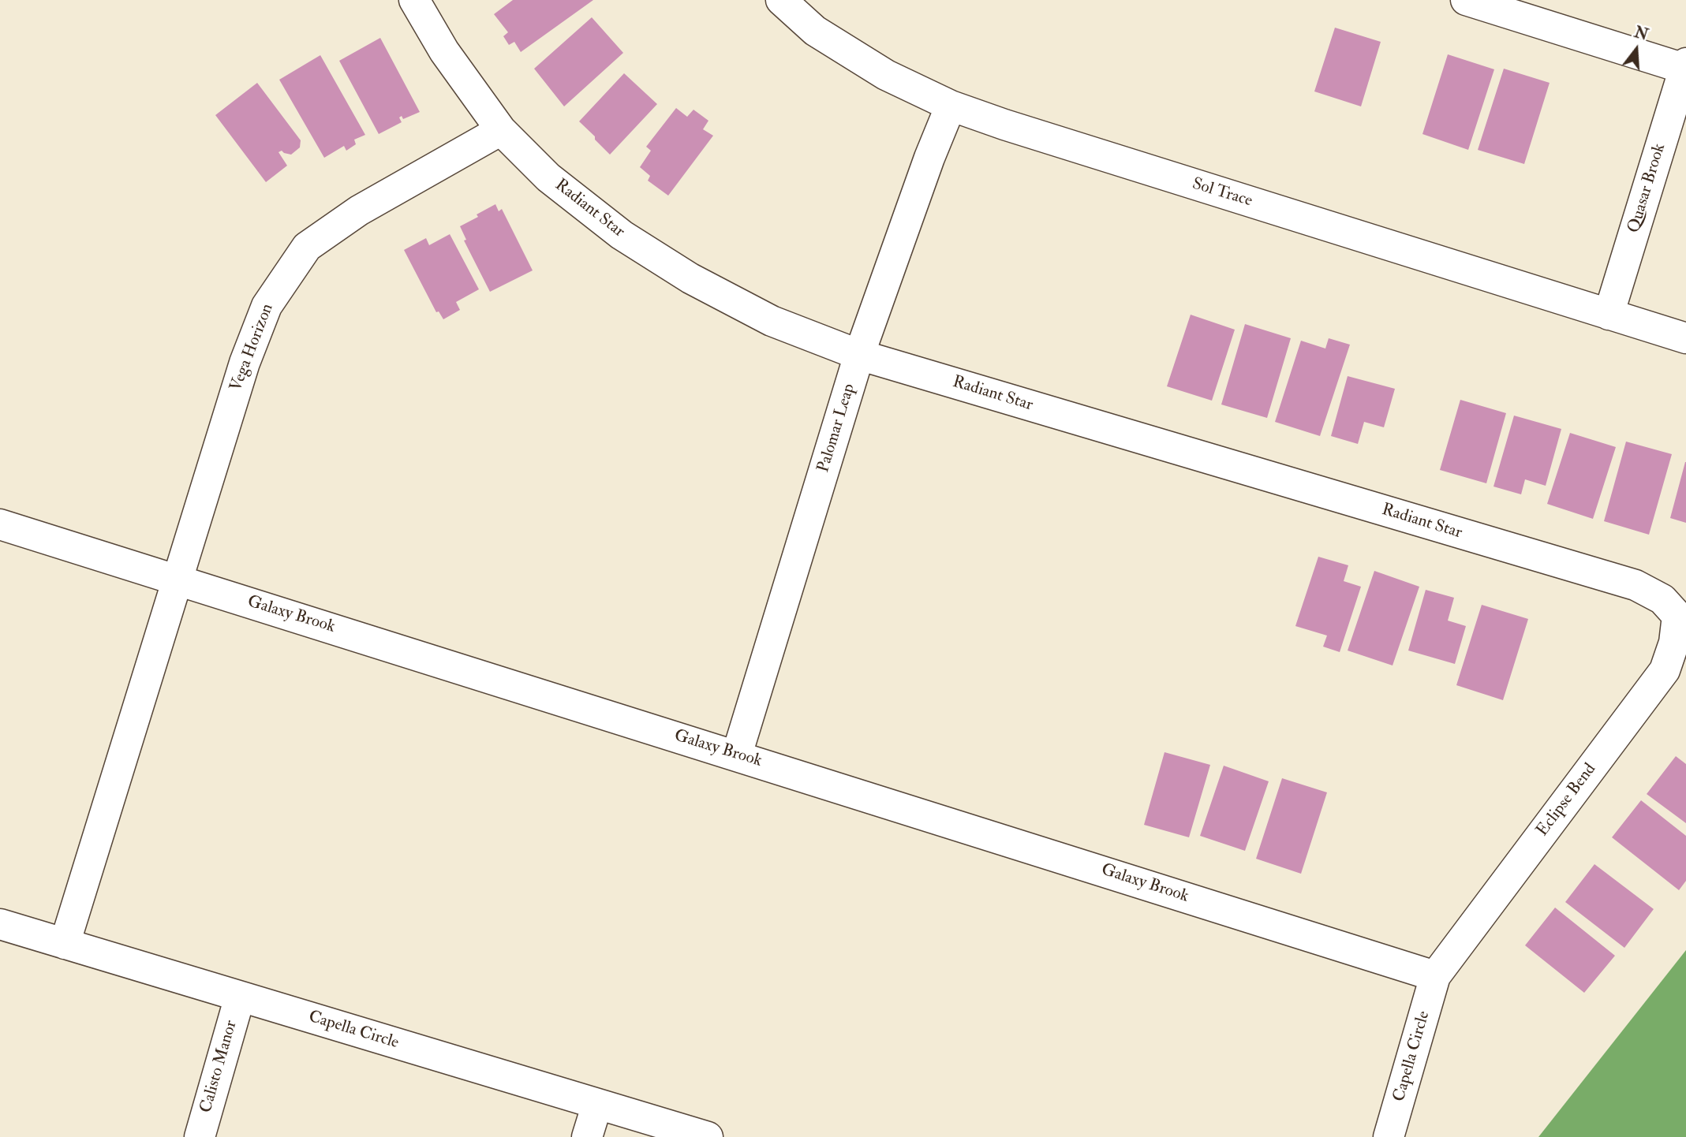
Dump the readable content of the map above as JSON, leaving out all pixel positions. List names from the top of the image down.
{
  "streets": {
    "street": [
      "Quasar Brook",
      "Sol Trace",
      "Radiant Star",
      "Vega Horizon",
      "Palomar Leap",
      "Galaxy Brook",
      "Eclipse Bend",
      "Capella Circle",
      "Calisto Manor"
    ]
  },
  "crossings": [
    ["Quasar Brook", "Sol Trace"],
    ["Sol Trace", "Palomar Leap"],
    ["Radiant Star", "Vega Horizon"],
    ["Radiant Star", "Palomar Leap"],
    ["Radiant Star", "Eclipse Bend"],
    ["Vega Horizon", "Galaxy Brook"],
    ["Vega Horizon", "Capella Circle"],
    ["Palomar Leap", "Galaxy Brook"],
    ["Galaxy Brook", "Eclipse Bend"],
    ["Galaxy Brook", "Capella Circle"],
    ["Eclipse Bend", "Capella Circle"],
    ["Capella Circle", "Calisto Manor"]
  ],
  "north": "top"
}
